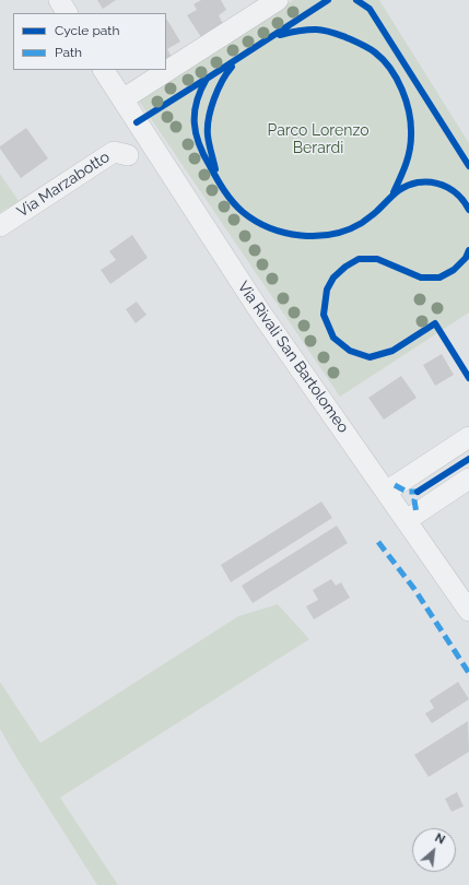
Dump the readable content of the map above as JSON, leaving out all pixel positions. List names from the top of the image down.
{
  "streets": {
    "street": ["Via Marzabotto", "Via Rivali San Bartolomeo"]
  },
  "parks": ["Parco Lorenzo Berardi"],
  "legend": ["Cycle path", "Path"],
  "north": "top right"
}
